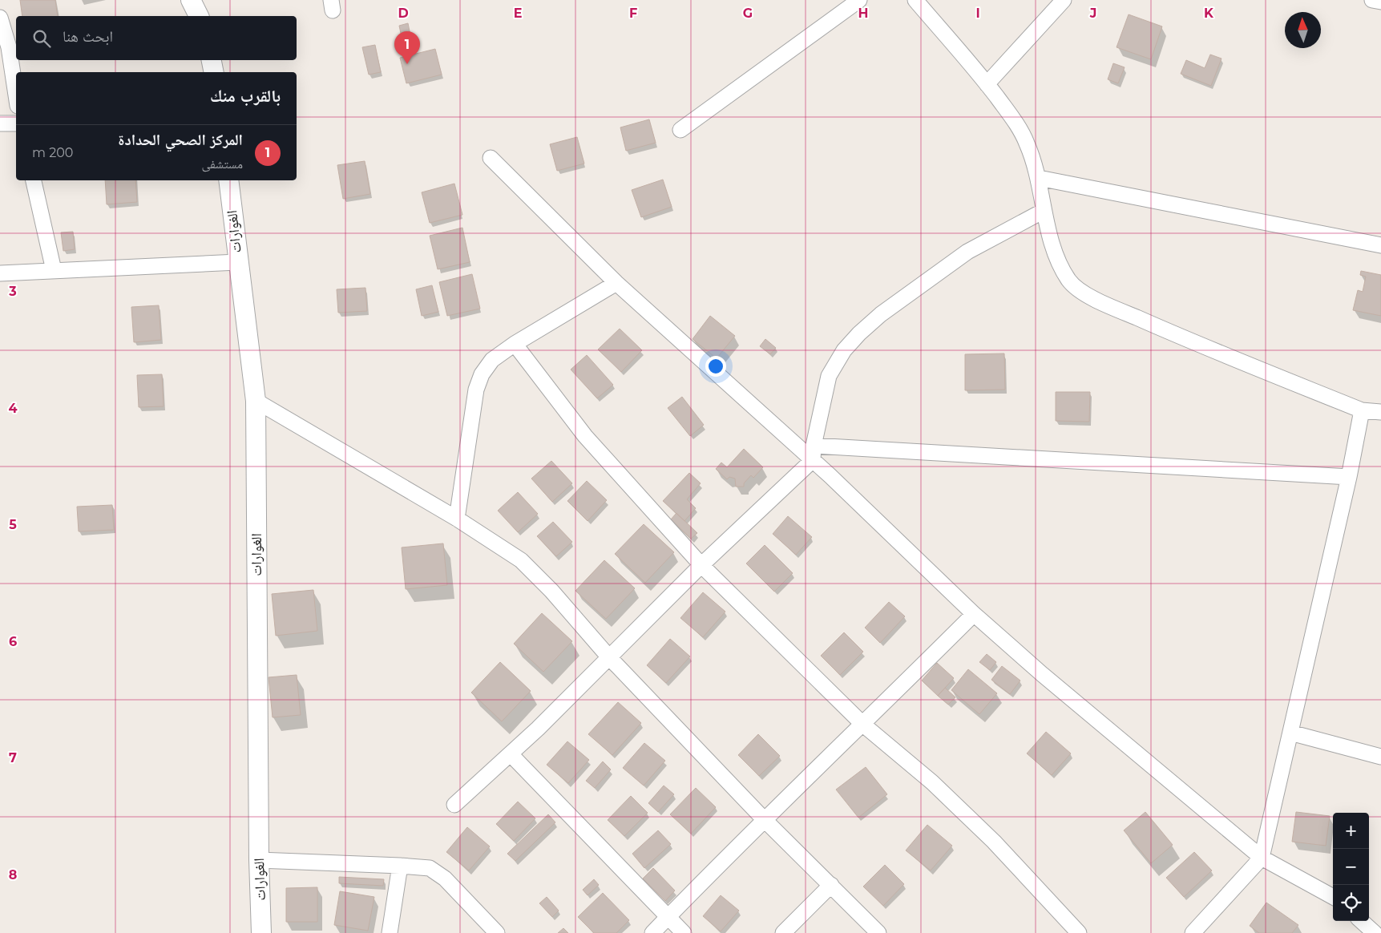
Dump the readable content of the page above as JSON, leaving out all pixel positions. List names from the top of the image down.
{
  "streets": {
    "street": ["الغوارات"]
  },
  "north": "top",
  "page": {
    "search": "ابحث هنا",
    "pins": "1",
    "heading": "بالقرب منك",
    "list": [
      {
        "mark": "1",
        "name": "المركز الصحي الحدادة",
        "note": "مستشفى",
        "value": "200 m"
      }
    ],
    "map_buttons": ["+", "−"]
  },
  "grid": {
    "columns": [
      "D",
      "E",
      "F",
      "G",
      "H",
      "I",
      "J",
      "K"
    ],
    "rows": [
      "3",
      "4",
      "5",
      "6",
      "7",
      "8"
    ]
  }
}
